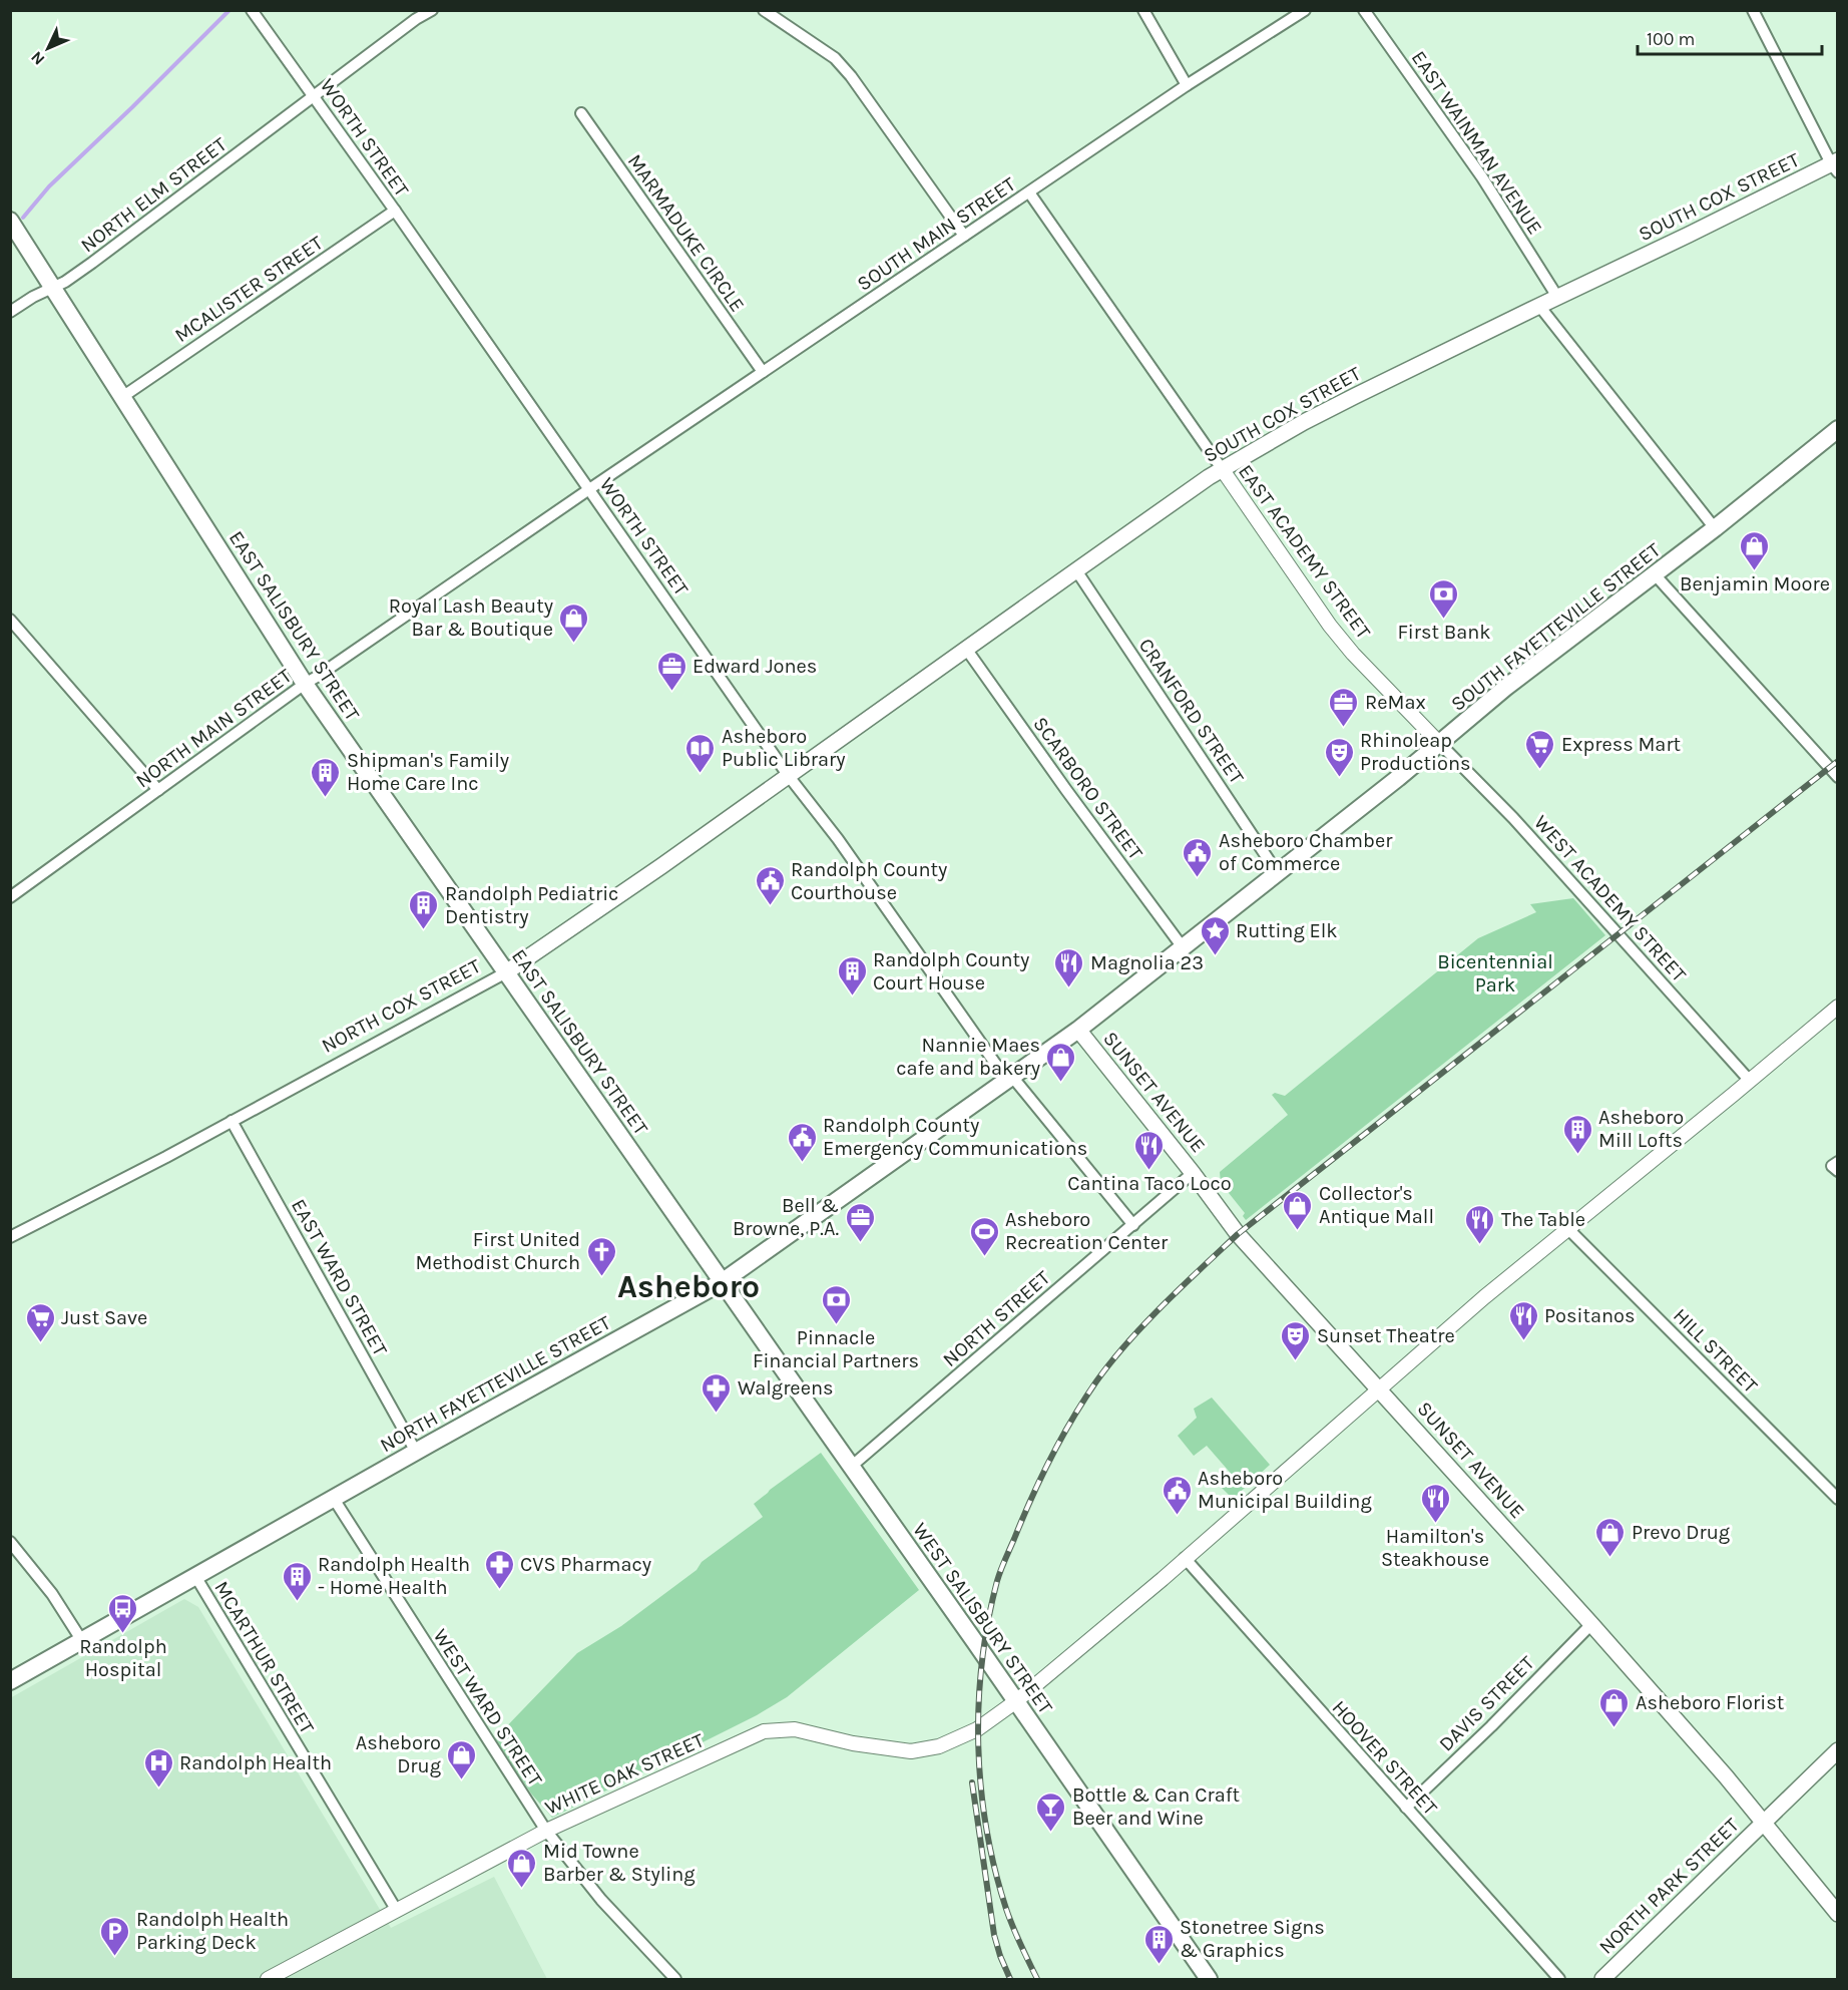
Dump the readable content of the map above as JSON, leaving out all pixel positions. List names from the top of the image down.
{
  "streets": {
    "main road": [
      "SOUTH COX STREET",
      "EAST SALISBURY STREET",
      "SOUTH FAYETTEVILLE STREET",
      "NORTH COX STREET",
      "SUNSET AVENUE",
      "NORTH FAYETTEVILLE STREET",
      "WEST SALISBURY STREET",
      "NORTH PARK STREET"
    ],
    "street": [
      "WORTH STREET",
      "EAST WAINMAN AVENUE",
      "NORTH ELM STREET",
      "MARMADUKE CIRCLE",
      "SOUTH MAIN STREET",
      "MCALISTER STREET",
      "EAST ACADEMY STREET",
      "CRANFORD STREET",
      "NORTH MAIN STREET",
      "SCARBORO STREET",
      "WEST ACADEMY STREET",
      "EAST WARD STREET",
      "NORTH STREET",
      "HILL STREET",
      "MCARTHUR STREET",
      "DAVIS STREET",
      "WEST WARD STREET",
      "HOOVER STREET",
      "WHITE OAK STREET"
    ]
  },
  "crossings": [
    ["WORTH STREET", "NORTH ELM STREET"],
    ["WORTH STREET", "SOUTH COX STREET"],
    ["WORTH STREET", "SOUTH MAIN STREET"],
    ["WORTH STREET", "MCALISTER STREET"],
    ["WORTH STREET", "SOUTH FAYETTEVILLE STREET"],
    ["WORTH STREET", "NORTH MAIN STREET"],
    ["WORTH STREET", "NORTH COX STREET"],
    ["WORTH STREET", "NORTH STREET"],
    ["WORTH STREET", "NORTH FAYETTEVILLE STREET"],
    ["EAST WAINMAN AVENUE", "SOUTH COX STREET"],
    ["NORTH ELM STREET", "EAST SALISBURY STREET"],
    ["SOUTH COX STREET", "EAST ACADEMY STREET"],
    ["SOUTH COX STREET", "CRANFORD STREET"],
    ["SOUTH COX STREET", "SCARBORO STREET"],
    ["SOUTH COX STREET", "NORTH COX STREET"],
    ["MARMADUKE CIRCLE", "SOUTH MAIN STREET"],
    ["SOUTH MAIN STREET", "EAST ACADEMY STREET"],
    ["SOUTH MAIN STREET", "NORTH MAIN STREET"],
    ["MCALISTER STREET", "EAST SALISBURY STREET"],
    ["EAST ACADEMY STREET", "SOUTH FAYETTEVILLE STREET"],
    ["EAST ACADEMY STREET", "WEST ACADEMY STREET"],
    ["EAST SALISBURY STREET", "NORTH MAIN STREET"],
    ["EAST SALISBURY STREET", "NORTH COX STREET"],
    ["EAST SALISBURY STREET", "NORTH FAYETTEVILLE STREET"],
    ["EAST SALISBURY STREET", "WEST SALISBURY STREET"],
    ["SOUTH FAYETTEVILLE STREET", "CRANFORD STREET"],
    ["SOUTH FAYETTEVILLE STREET", "SCARBORO STREET"],
    ["SOUTH FAYETTEVILLE STREET", "WEST ACADEMY STREET"],
    ["SOUTH FAYETTEVILLE STREET", "SUNSET AVENUE"],
    ["SOUTH FAYETTEVILLE STREET", "NORTH FAYETTEVILLE STREET"],
    ["WEST ACADEMY STREET", "WHITE OAK STREET"],
    ["NORTH COX STREET", "EAST WARD STREET"],
    ["SUNSET AVENUE", "NORTH STREET"],
    ["SUNSET AVENUE", "DAVIS STREET"],
    ["SUNSET AVENUE", "WHITE OAK STREET"],
    ["SUNSET AVENUE", "NORTH PARK STREET"],
    ["EAST WARD STREET", "NORTH FAYETTEVILLE STREET"],
    ["NORTH STREET", "WEST SALISBURY STREET"],
    ["HILL STREET", "WHITE OAK STREET"],
    ["NORTH FAYETTEVILLE STREET", "WEST SALISBURY STREET"],
    ["NORTH FAYETTEVILLE STREET", "MCARTHUR STREET"],
    ["NORTH FAYETTEVILLE STREET", "WEST WARD STREET"],
    ["WEST SALISBURY STREET", "WHITE OAK STREET"],
    ["MCARTHUR STREET", "WHITE OAK STREET"],
    ["DAVIS STREET", "HOOVER STREET"],
    ["WEST WARD STREET", "WHITE OAK STREET"],
    ["HOOVER STREET", "WHITE OAK STREET"]
  ],
  "districts": ["Asheboro"],
  "parks": ["Bicentennial Park"],
  "places": {
    "shop": [
      "Benjamin Moore",
      "Royal Lash Beauty Bar & Boutique",
      "Nannie Maes cafe and bakery",
      "Collector's Antique Mall",
      "Prevo Drug",
      "Asheboro Florist",
      "Asheboro Drug",
      "Mid Towne Barber & Styling"
    ],
    "bank": ["First Bank", "Pinnacle Financial Partners"],
    "office": ["Edward Jones", "ReMax", "Bell & Browne, P.A."],
    "supermarket": ["Express Mart", "Just Save"],
    "library": ["Asheboro Public Library"],
    "theatre": ["Rhinoleap Productions", "Sunset Theatre"],
    "building": [
      "Shipman's Family Home Care Inc",
      "Randolph Pediatric Dentistry",
      "Randolph County Court House",
      "Asheboro Mill Lofts",
      "Randolph Health - Home Health",
      "Stonetree Signs & Graphics"
    ],
    "public building": [
      "Asheboro Chamber of Commerce",
      "Randolph County Courthouse",
      "Randolph County Emergency Communications",
      "Asheboro Municipal Building"
    ],
    "place": ["Rutting Elk"],
    "restaurant": [
      "Magnolia 23",
      "Cantina Taco Loco",
      "The Table",
      "Positanos",
      "Hamilton's Steakhouse"
    ],
    "sports": ["Asheboro Recreation Center"],
    "church": ["First United Methodist Church"],
    "pharmacy": ["Walgreens", "CVS Pharmacy"],
    "bus stop": ["Randolph Hospital"],
    "hospital": ["Randolph Health"],
    "bar": ["Bottle & Can Craft Beer and Wine"],
    "parking": ["Randolph Health Parking Deck"]
  },
  "scale_bar": "100 m",
  "north": "bottom left"
}
